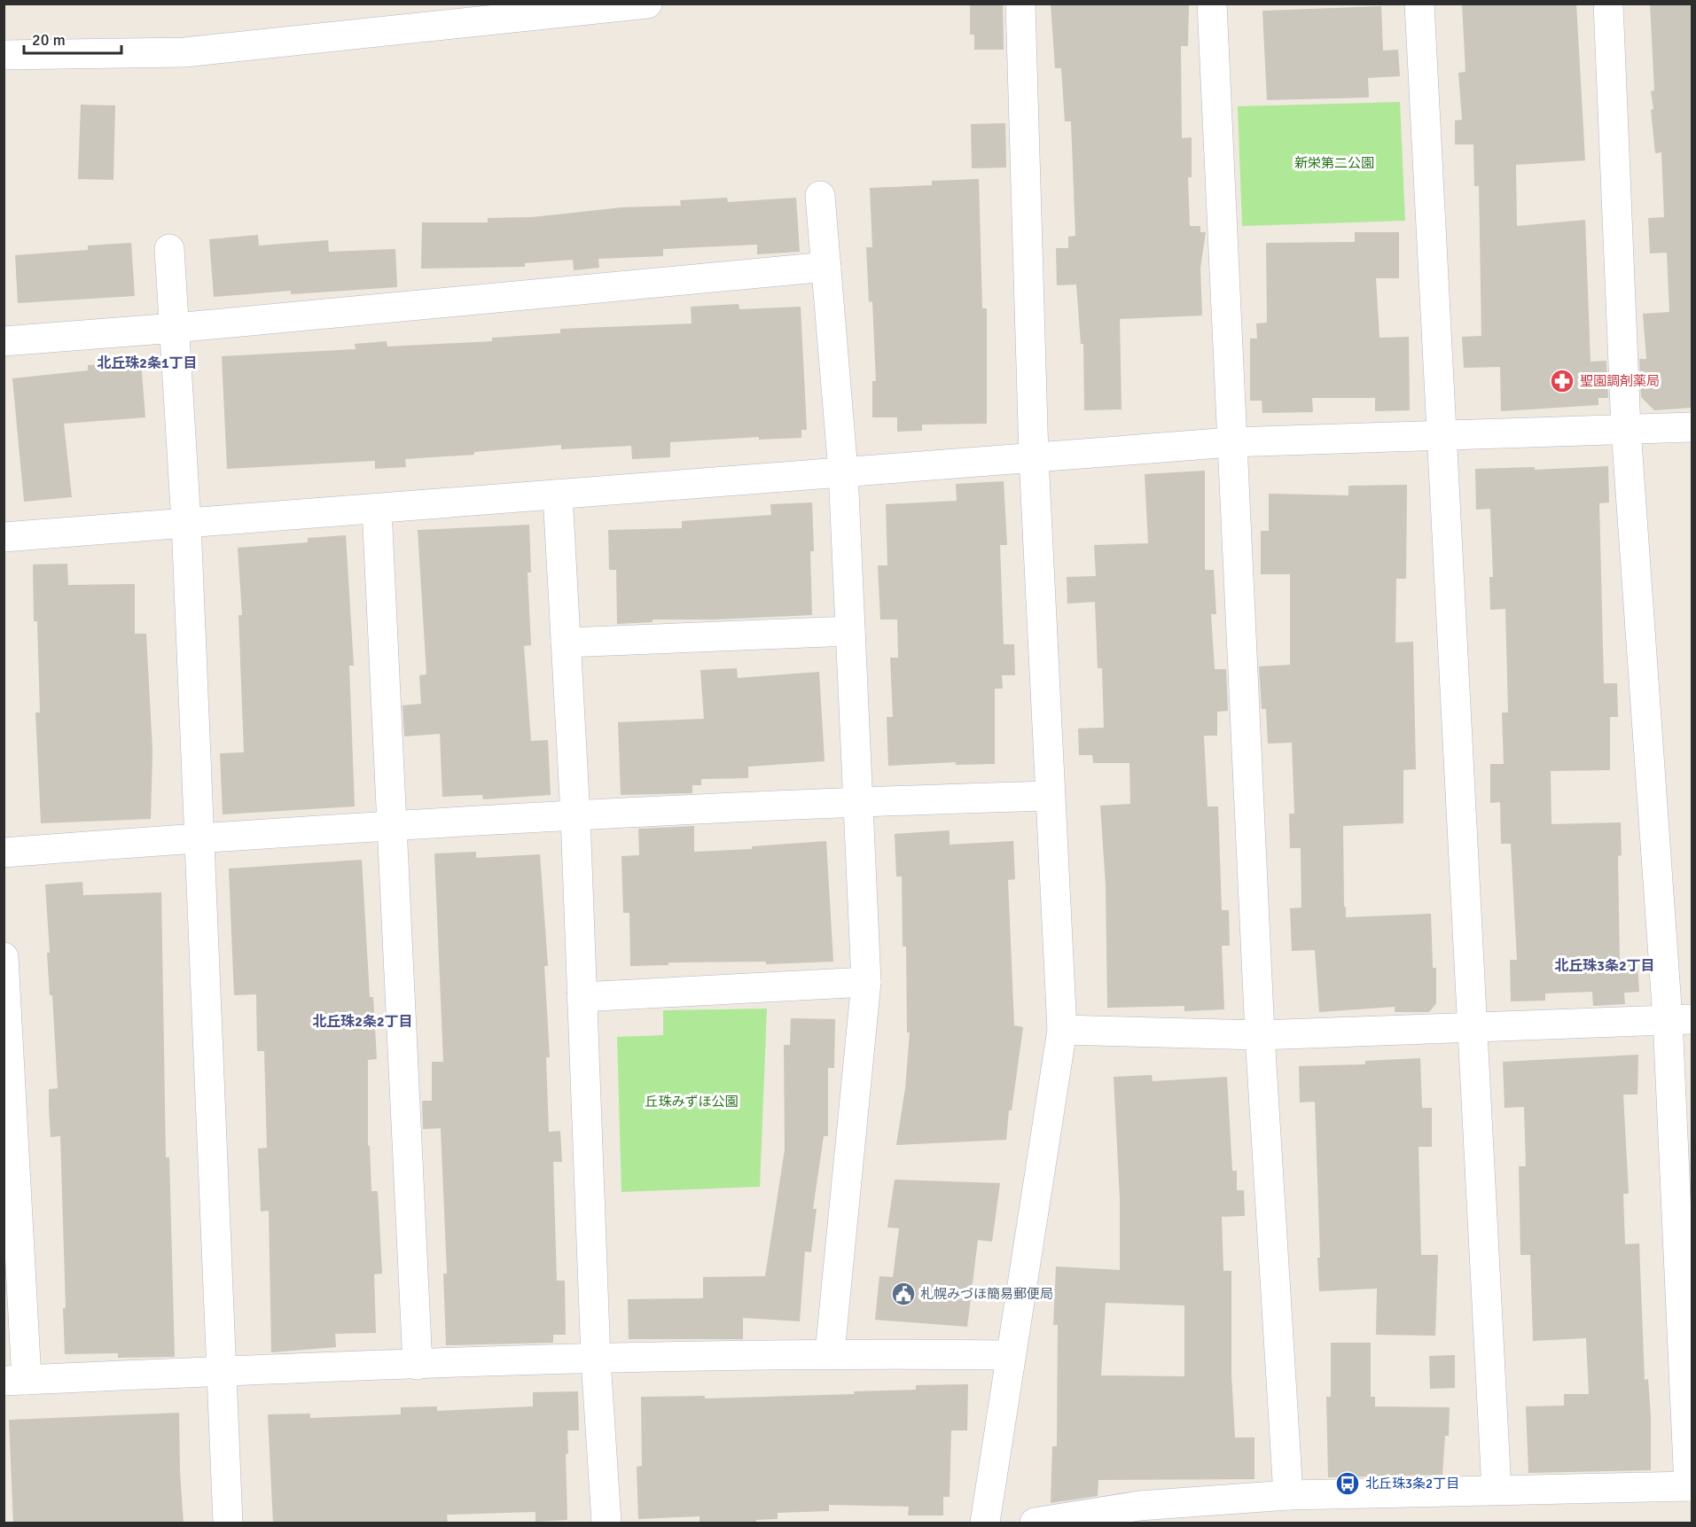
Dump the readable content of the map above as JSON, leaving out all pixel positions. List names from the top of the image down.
{
  "districts": ["北丘珠2条1丁目", "北丘珠3条2丁目", "北丘珠2条2丁目"],
  "parks": ["新栄第二公園", "丘珠みずほ公園"],
  "places": {
    "pharmacy": ["聖園調剤薬局"],
    "public building": ["札幌みづほ簡易郵便局"],
    "bus stop": ["北丘珠3条2丁目"]
  },
  "scale_bar": "20 m"
}
